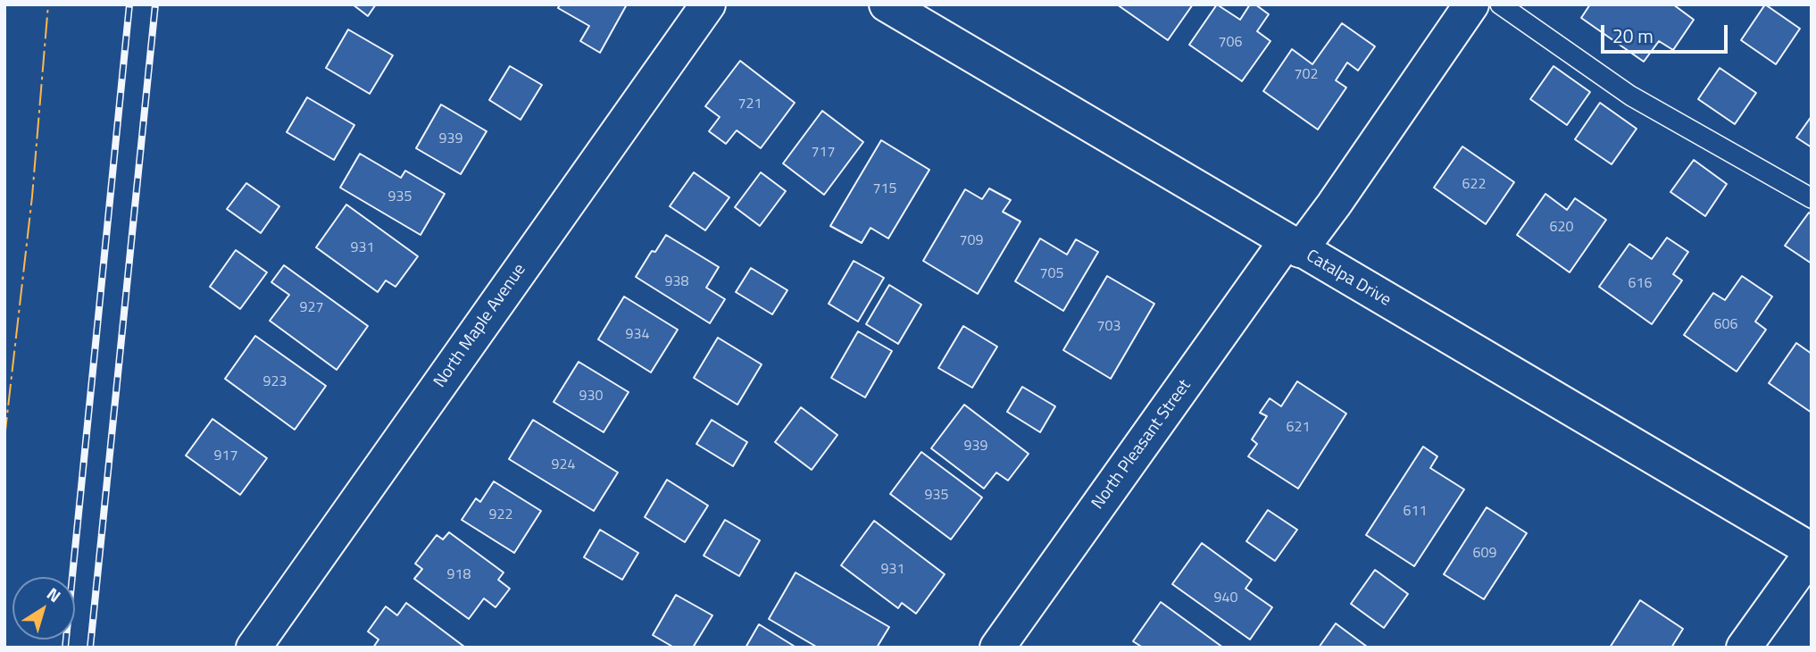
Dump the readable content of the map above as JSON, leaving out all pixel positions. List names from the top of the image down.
{
  "streets": {
    "street": ["Catalpa Drive", "North Maple Avenue", "North Pleasant Street"]
  },
  "crossings": [
    ["Catalpa Drive", "North Pleasant Street"]
  ],
  "house_numbers": [
    "706",
    "702",
    "721",
    "939",
    "717",
    "622",
    "715",
    "935",
    "620",
    "709",
    "931",
    "705",
    "938",
    "616",
    "927",
    "606",
    "703",
    "934",
    "923",
    "930",
    "621",
    "939",
    "917",
    "924",
    "935",
    "611",
    "922",
    "609",
    "931",
    "918",
    "940"
  ],
  "scale_bar": "20 m",
  "north": "top right"
}
